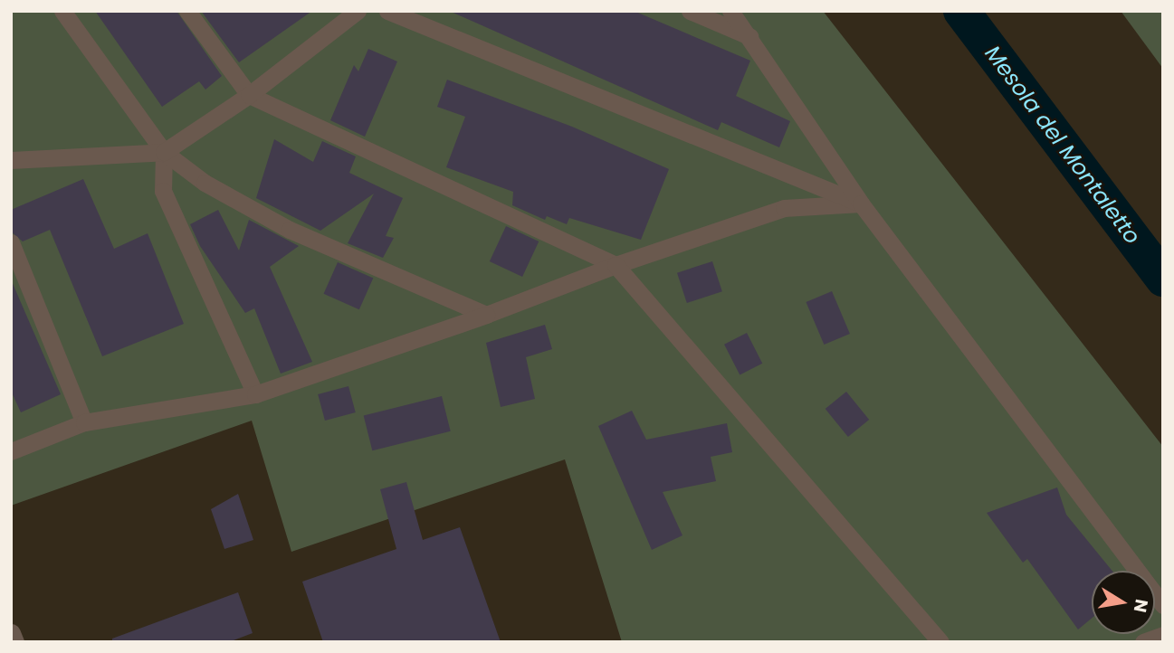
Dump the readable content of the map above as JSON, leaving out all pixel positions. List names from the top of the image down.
{
  "water": ["Mesola del Montaletto"],
  "north": "right"
}
